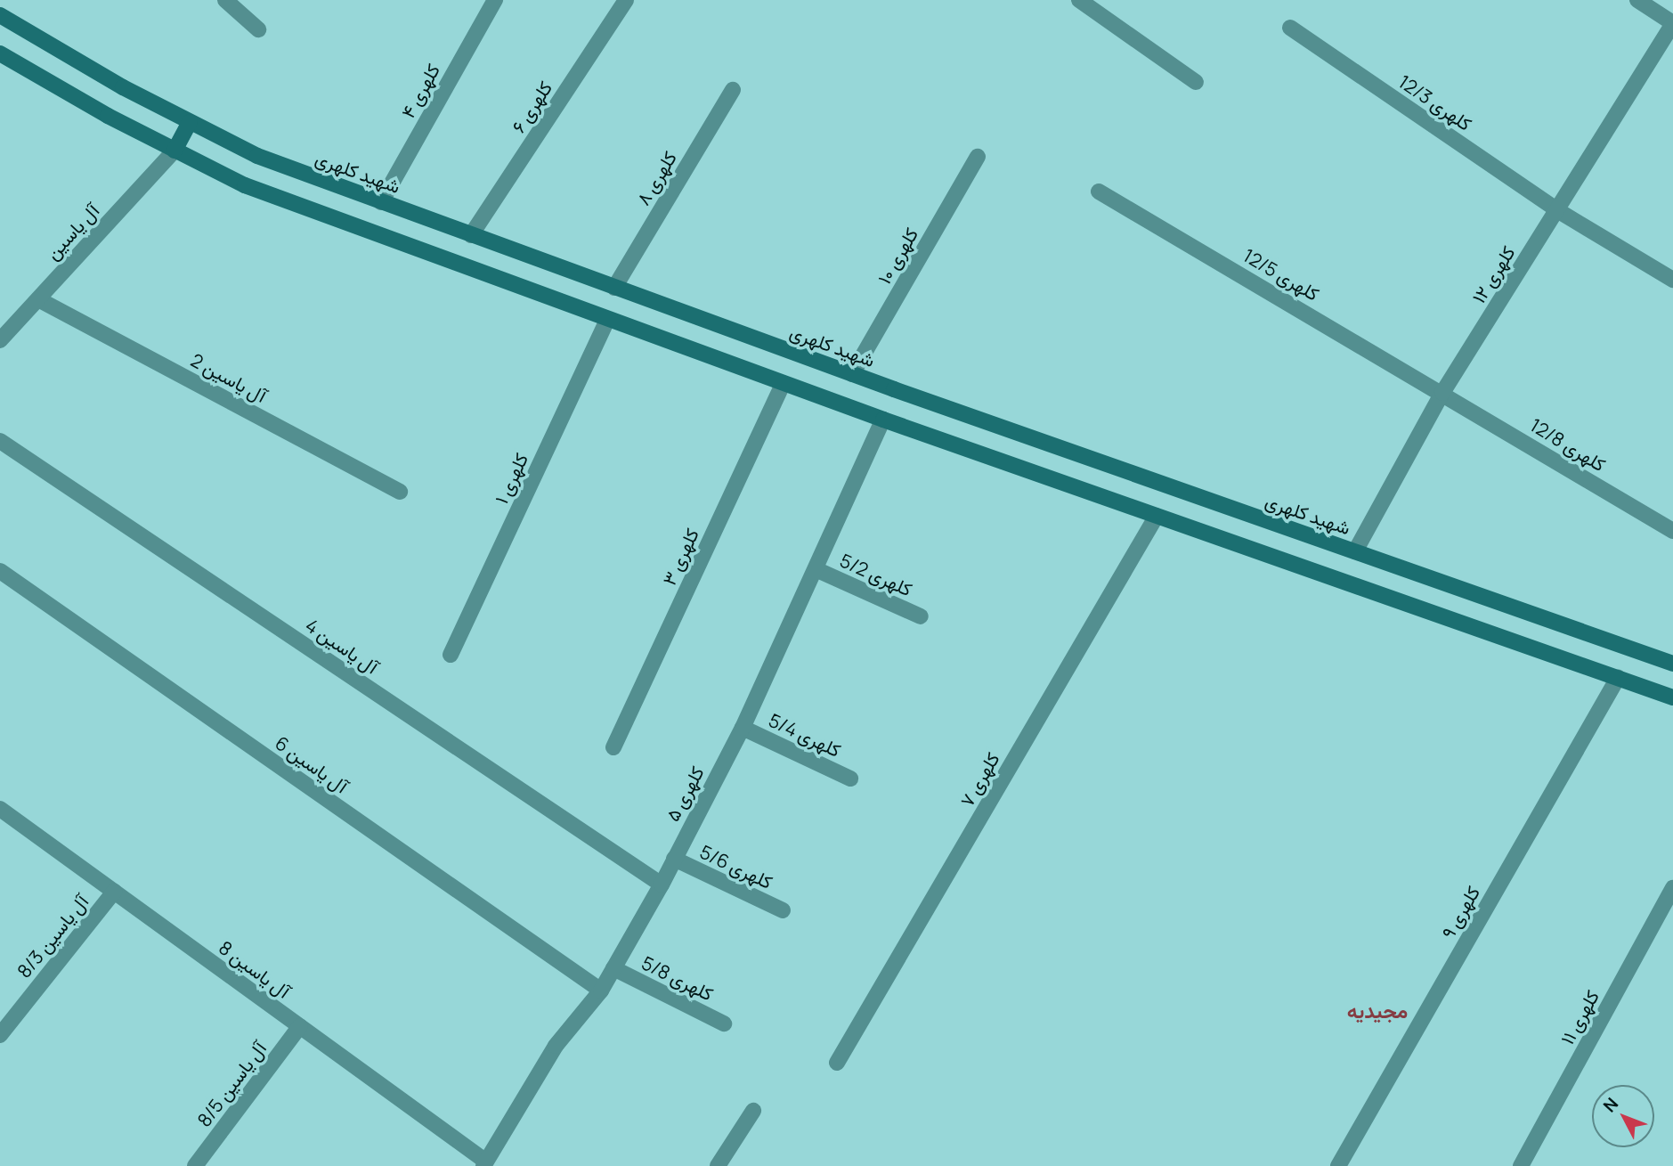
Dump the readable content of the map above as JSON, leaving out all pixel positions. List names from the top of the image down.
{
  "streets": {
    "main road": ["شهید کلهری"],
    "street": [
      "کلهری ۴",
      "کلهری 12/3",
      "کلهری ۶",
      "کلهری ۸",
      "آل یاسین",
      "کلهری ۱۰",
      "کلهری 12/5",
      "کلهری ۱۲",
      "آل یاسین 2",
      "کلهری 12/8",
      "کلهری ۱",
      "کلهری ۳",
      "کلهری 5/2",
      "آل یاسین 4",
      "کلهری 5/4",
      "آل یاسین 6",
      "کلهری ۷",
      "کلهری ۵",
      "کلهری 5/6",
      "کلهری ۹",
      "آل یاسین 8/3",
      "آل یاسین 8",
      "کلهری 5/8",
      "کلهری ۱۱",
      "آل یاسین 8/5"
    ]
  },
  "crossings": [
    ["کلهری ۴", "شهید کلهری"],
    ["کلهری 12/3", "کلهری ۱۲"],
    ["کلهری ۶", "شهید کلهری"],
    ["شهید کلهری", "کلهری ۸"],
    ["شهید کلهری", "کلهری ۱۰"],
    ["شهید کلهری", "کلهری ۱۲"],
    ["آل یاسین", "آل یاسین 2"],
    ["کلهری 12/5", "کلهری ۱۲"],
    ["کلهری 12/5", "کلهری 12/8"],
    ["کلهری ۱۲", "کلهری 12/8"],
    ["کلهری 5/2", "کلهری ۵"],
    ["آل یاسین 4", "کلهری ۵"],
    ["کلهری 5/4", "کلهری ۵"],
    ["آل یاسین 6", "کلهری ۵"],
    ["کلهری ۵", "کلهری 5/6"],
    ["کلهری ۵", "آل یاسین 8"],
    ["کلهری ۵", "کلهری 5/8"],
    ["آل یاسین 8/3", "آل یاسین 8"],
    ["آل یاسین 8", "آل یاسین 8/5"]
  ],
  "districts": ["مجیدیه"],
  "north": "top left"
}
